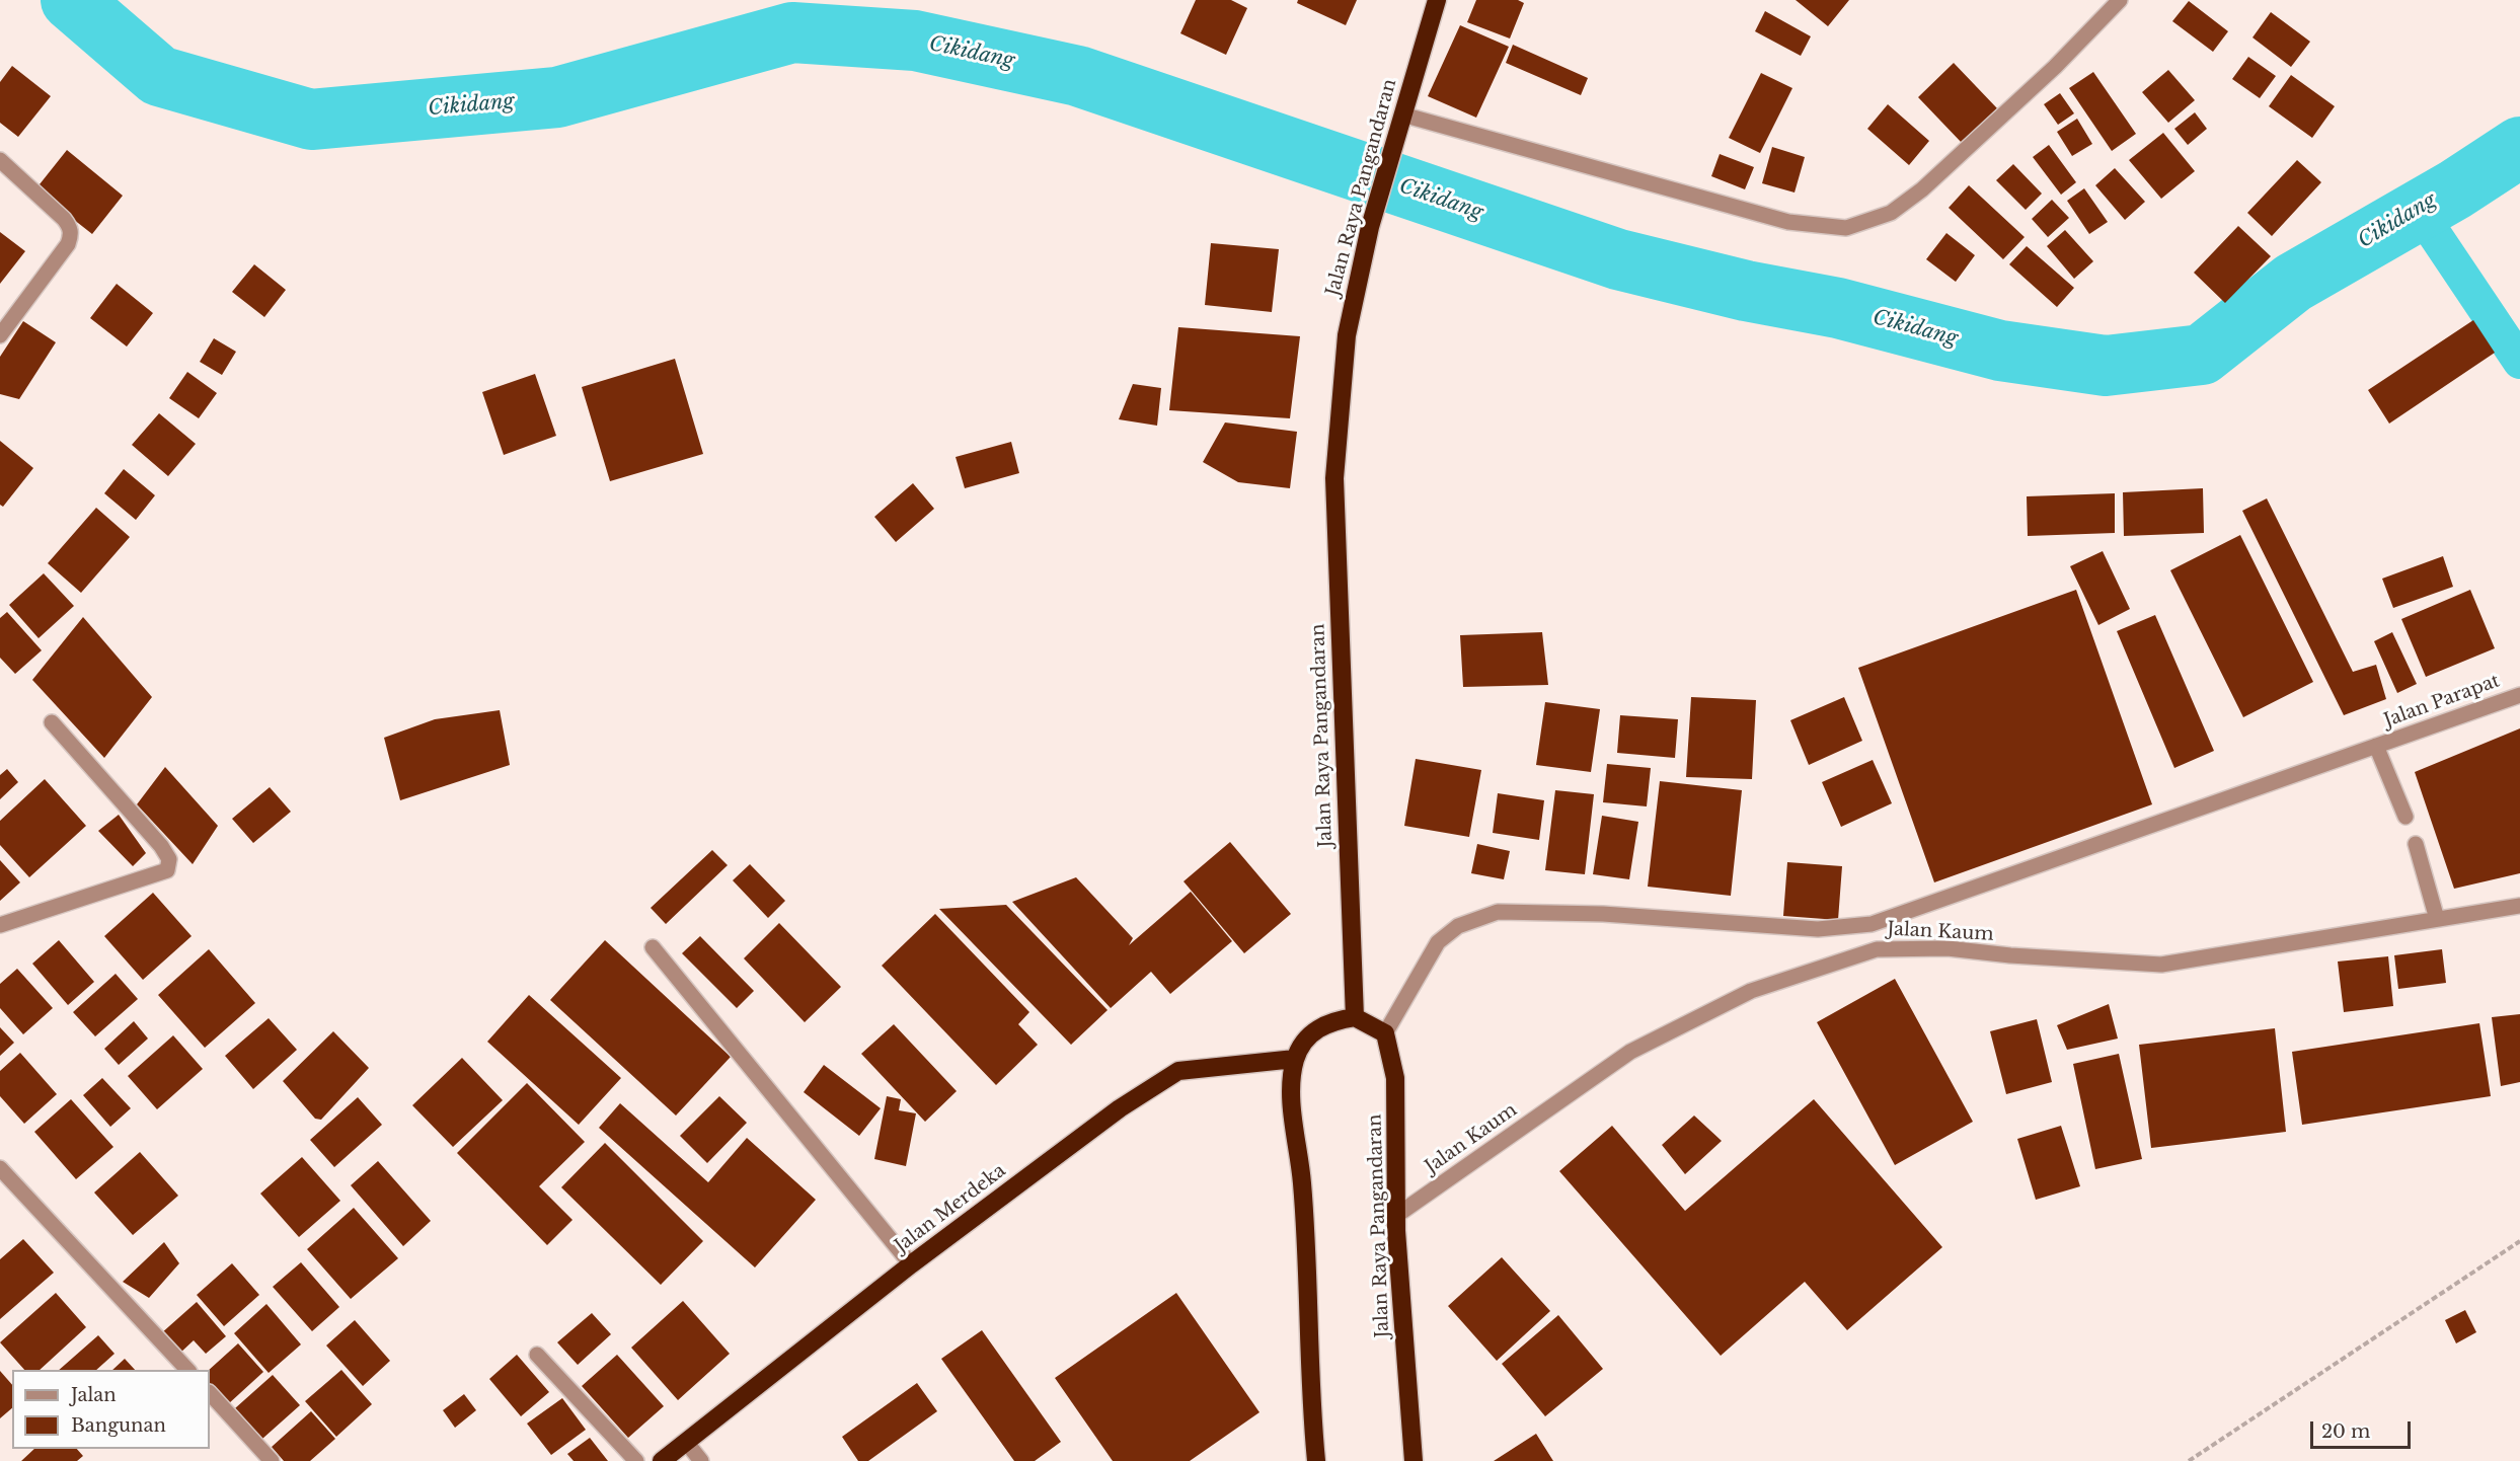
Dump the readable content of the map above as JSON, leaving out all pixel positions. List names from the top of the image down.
{
  "streets": {
    "highway": ["Jalan Raya Pangandaran", "Jalan Merdeka"],
    "street": ["Jalan Parapat", "Jalan Kaum"]
  },
  "crossings": [
    ["Jalan Raya Pangandaran", "Jalan Kaum"],
    ["Jalan Parapat", "Jalan Kaum"]
  ],
  "water": ["Cikidang"],
  "legend": ["Jalan", "Bangunan"],
  "scale_bar": "20 m"
}
